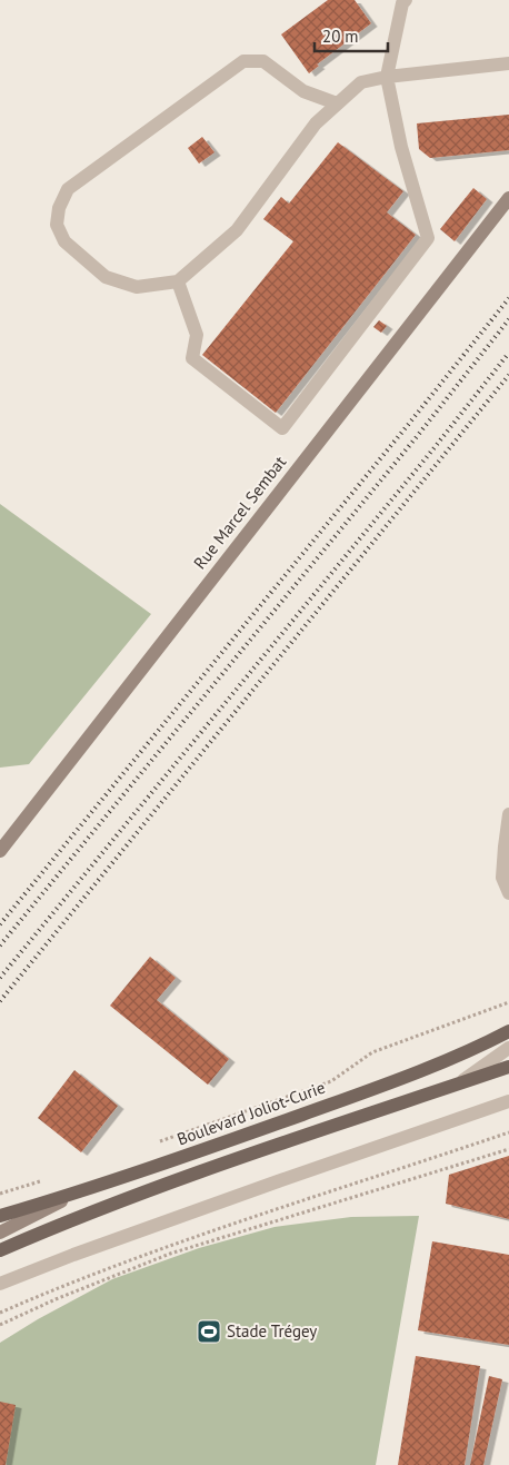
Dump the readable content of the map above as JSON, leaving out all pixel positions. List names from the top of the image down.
{
  "streets": {
    "main road": ["Boulevard Joliot-Curie"],
    "street": ["Rue Marcel Sembat"]
  },
  "places": {
    "sports": ["Stade Trégey"]
  },
  "scale_bar": "20 m"
}
